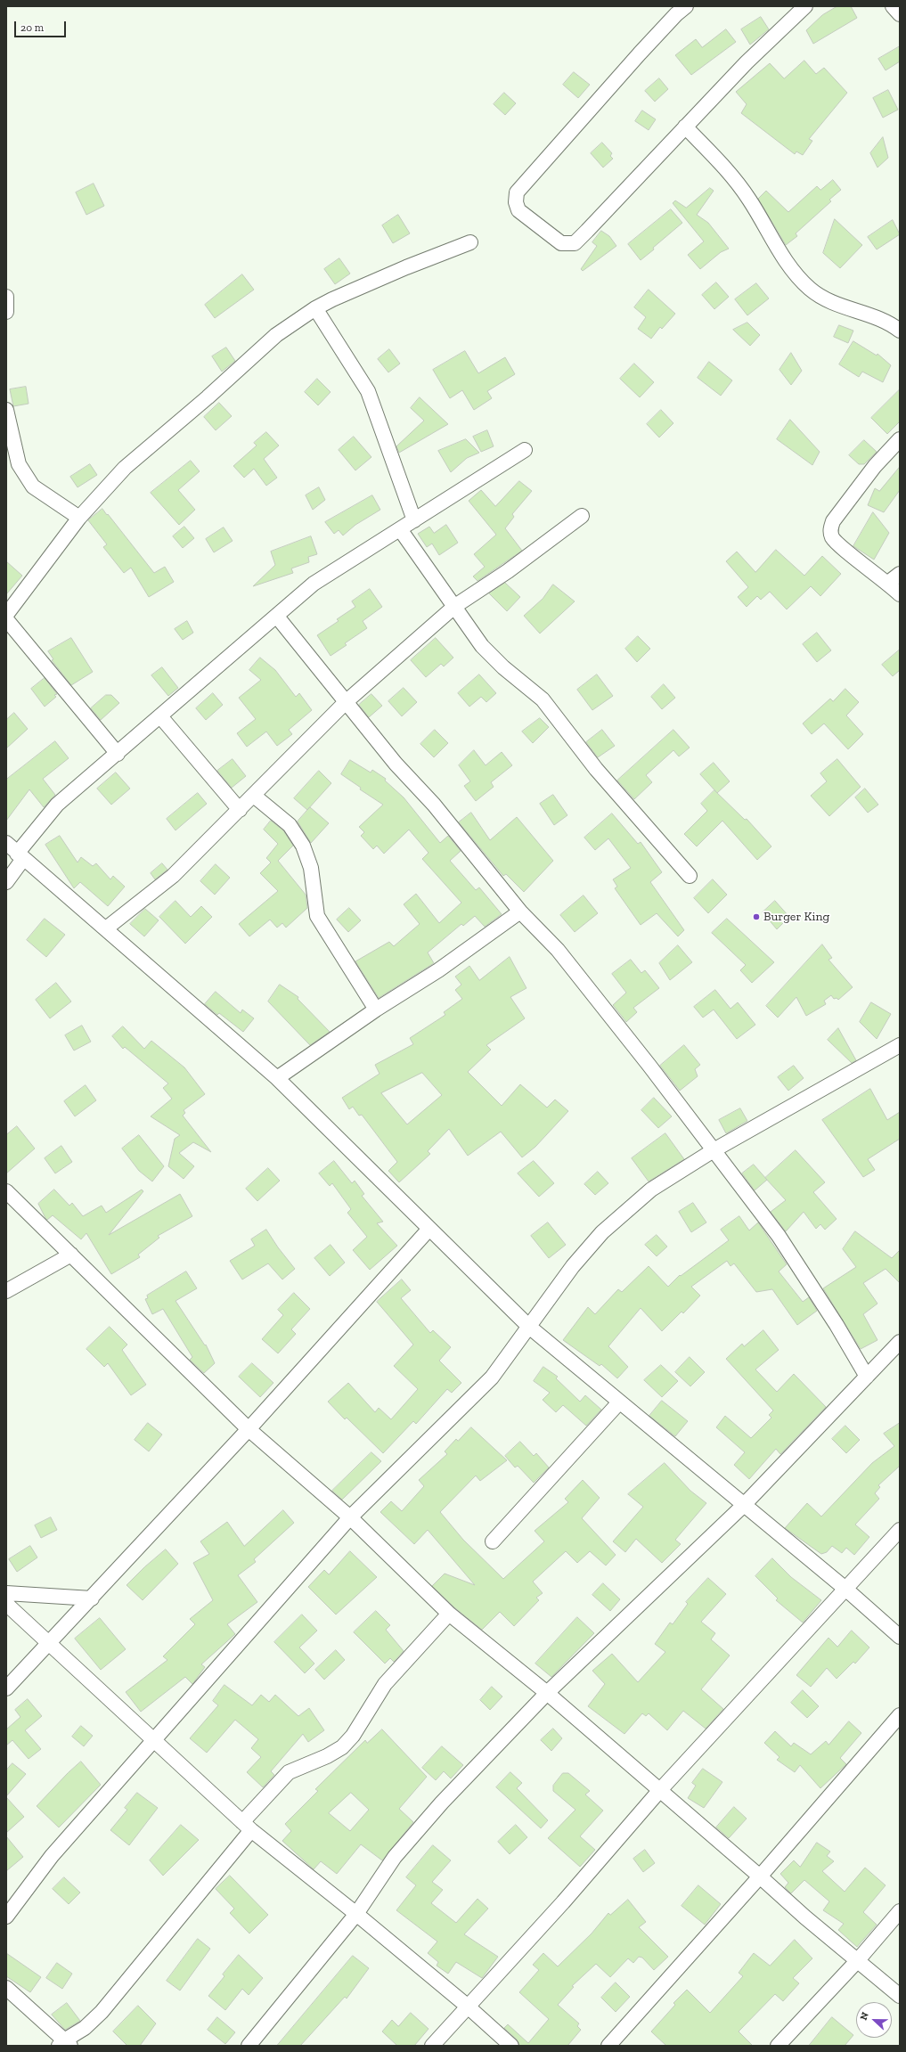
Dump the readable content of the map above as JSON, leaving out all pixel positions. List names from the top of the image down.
{
  "places": ["Burger King"],
  "scale_bar": "20 m",
  "north": "left"
}
